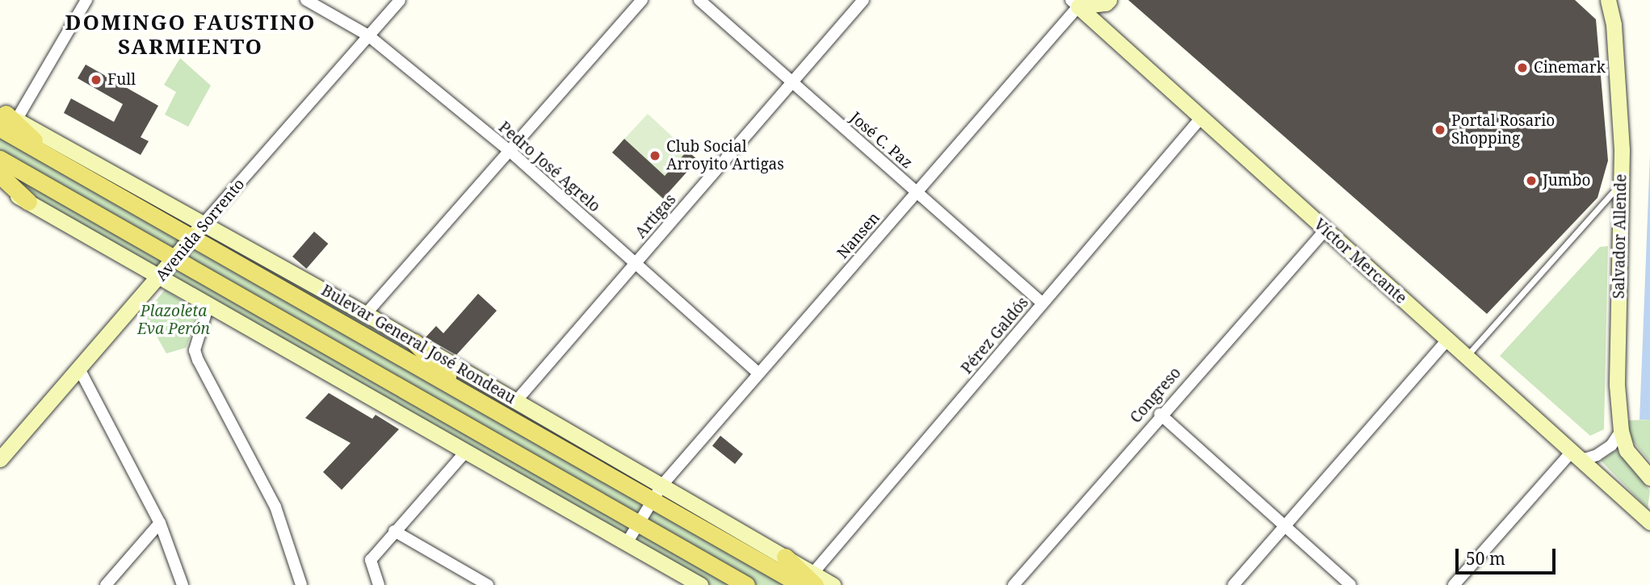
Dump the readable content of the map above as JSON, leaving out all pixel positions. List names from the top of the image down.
{
  "streets": {
    "main road": [
      "Avenida Sorrento",
      "Salvador Allende",
      "Víctor Mercante",
      "Bulevar General José Rondeau"
    ],
    "street": [
      "José C. Paz",
      "Pedro José Agrelo",
      "Artigas",
      "Nansen",
      "Pérez Galdós",
      "Congreso"
    ]
  },
  "crossings": [
    ["José C. Paz", "Artigas"],
    ["José C. Paz", "Nansen"],
    ["José C. Paz", "Pérez Galdós"],
    ["Pedro José Agrelo", "Artigas"],
    ["Pedro José Agrelo", "Avenida Sorrento"],
    ["Pedro José Agrelo", "Nansen"],
    ["Artigas", "Bulevar General José Rondeau"],
    ["Avenida Sorrento", "Bulevar General José Rondeau"],
    ["Nansen", "Víctor Mercante"],
    ["Nansen", "Bulevar General José Rondeau"],
    ["Víctor Mercante", "Pérez Galdós"],
    ["Víctor Mercante", "Congreso"],
    ["Pérez Galdós", "Bulevar General José Rondeau"]
  ],
  "districts": ["DOMINGO FAUSTINO SARMIENTO"],
  "parks": ["Plazoleta Eva Perón"],
  "places": [
    "Cinemark",
    "Full",
    "Portal Rosario Shopping",
    "Club Social Arroyito Artigas",
    "Jumbo"
  ],
  "scale_bar": "50 m"
}
